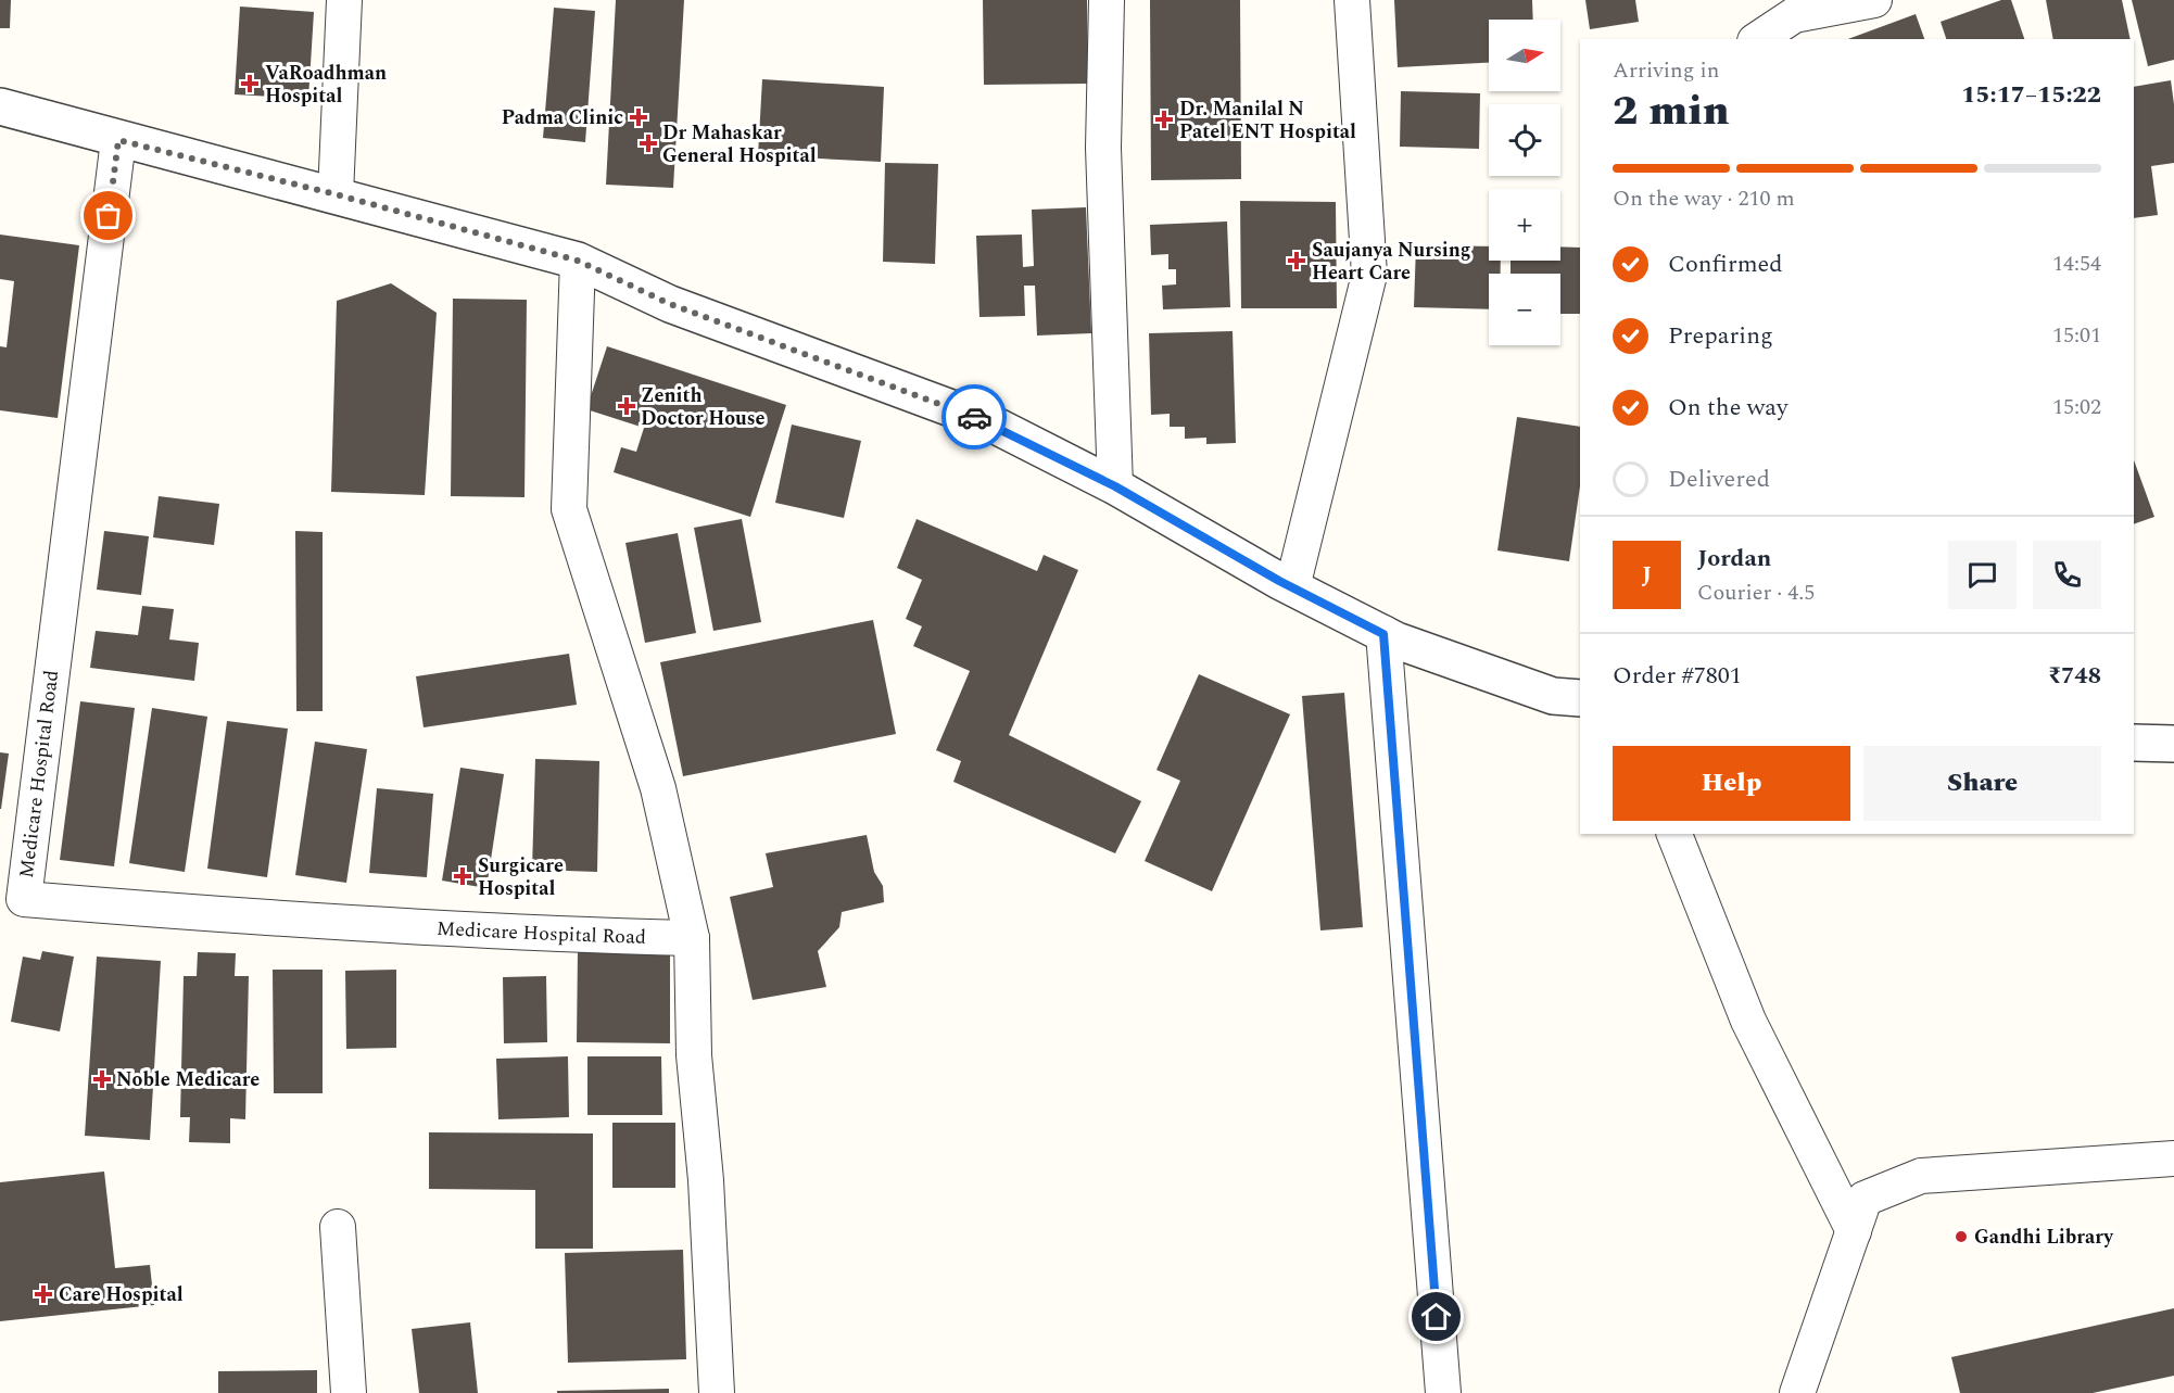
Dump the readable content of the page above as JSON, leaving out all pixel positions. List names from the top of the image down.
{
  "streets": {
    "street": ["Medicare Hospital Road"]
  },
  "places": {
    "health": [
      "VaRoadhman Hospital",
      "Padma Clinic",
      "Dr. Manilal N Patel ENT Hospital",
      "Dr Mahaskar General Hospital",
      "Saujanya Nursing Heart Care",
      "Zenith Doctor House",
      "Surgicare Hospital",
      "Noble Medicare",
      "Care Hospital"
    ],
    "other": ["Gandhi Library"]
  },
  "north": "right",
  "page": {
    "map_buttons": ["+", "−"],
    "heading": ["2 min", "Arriving in", "15:17–15:22"],
    "panel": [
      "Jordan",
      "Courier · 4.5",
      "Order #7801",
      "₹748"
    ],
    "bar": "On the way · 210 m",
    "list": [
      ["Confirmed", "14:54"],
      ["Preparing", "15:01"],
      ["On the way", "15:02"],
      "Delivered"
    ],
    "round": "J",
    "buttons": ["Help", "Share"]
  }
}
